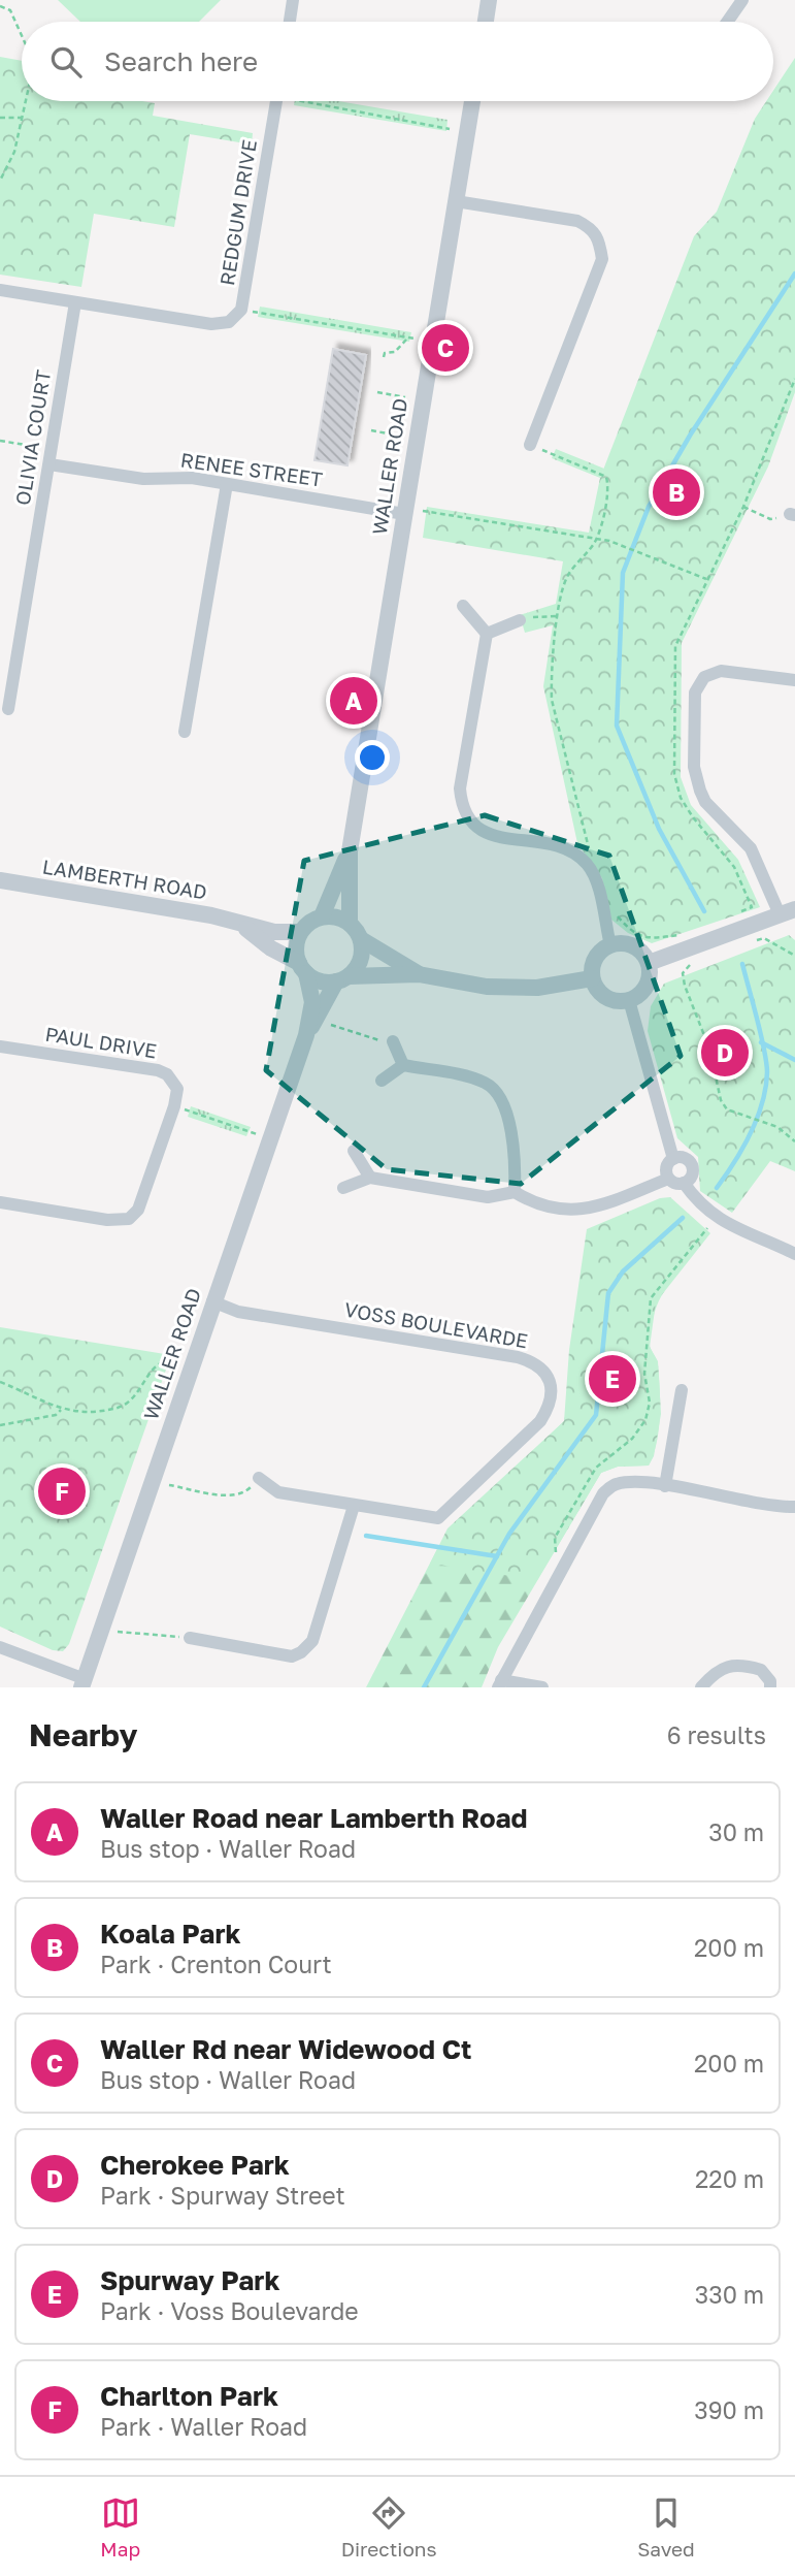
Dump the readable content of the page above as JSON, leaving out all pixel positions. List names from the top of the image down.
{
  "streets": {
    "street": [
      "REDGUM DRIVE",
      "OLIVIA COURT",
      "WALLER ROAD",
      "RENEE STREET",
      "LAMBERTH ROAD",
      "PAUL DRIVE",
      "VOSS BOULEVARDE"
    ]
  },
  "crossings": [
    ["REDGUM DRIVE", "OLIVIA COURT"],
    ["OLIVIA COURT", "RENEE STREET"],
    ["WALLER ROAD", "RENEE STREET"],
    ["WALLER ROAD", "LAMBERTH ROAD"],
    ["WALLER ROAD", "VOSS BOULEVARDE"]
  ],
  "page": {
    "search": "Search here",
    "pins": [
      "C",
      "B",
      "A",
      "D",
      "E",
      "F"
    ],
    "heading": ["Nearby", "6 results"],
    "list": [
      {
        "mark": "A",
        "name": "Waller Road near Lamberth Road",
        "note": "Bus stop · Waller Road",
        "value": "30 m"
      },
      {
        "mark": "B",
        "name": "Koala Park",
        "note": "Park · Crenton Court",
        "value": "200 m"
      },
      {
        "mark": "C",
        "name": "Waller Rd near Widewood Ct",
        "note": "Bus stop · Waller Road",
        "value": "200 m"
      },
      {
        "mark": "D",
        "name": "Cherokee Park",
        "note": "Park · Spurway Street",
        "value": "220 m"
      },
      {
        "mark": "E",
        "name": "Spurway Park",
        "note": "Park · Voss Boulevarde",
        "value": "330 m"
      },
      {
        "mark": "F",
        "name": "Charlton Park",
        "note": "Park · Waller Road",
        "value": "390 m"
      }
    ],
    "nav": ["Map", "Directions", "Saved"]
  }
}
